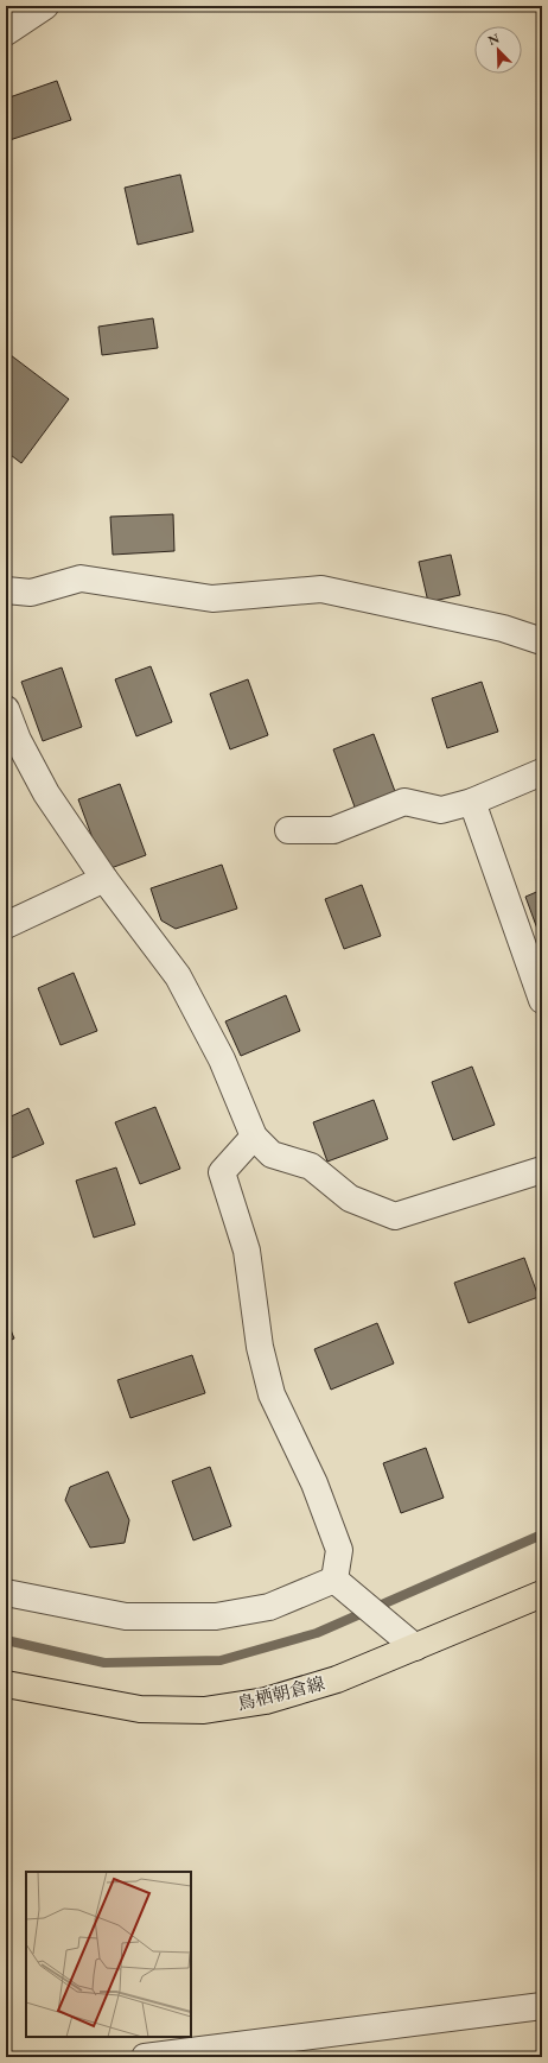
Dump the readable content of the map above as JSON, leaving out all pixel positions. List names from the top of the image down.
{
  "streets": {
    "main road": ["鳥栖朝倉線"]
  },
  "north": "top left"
}
